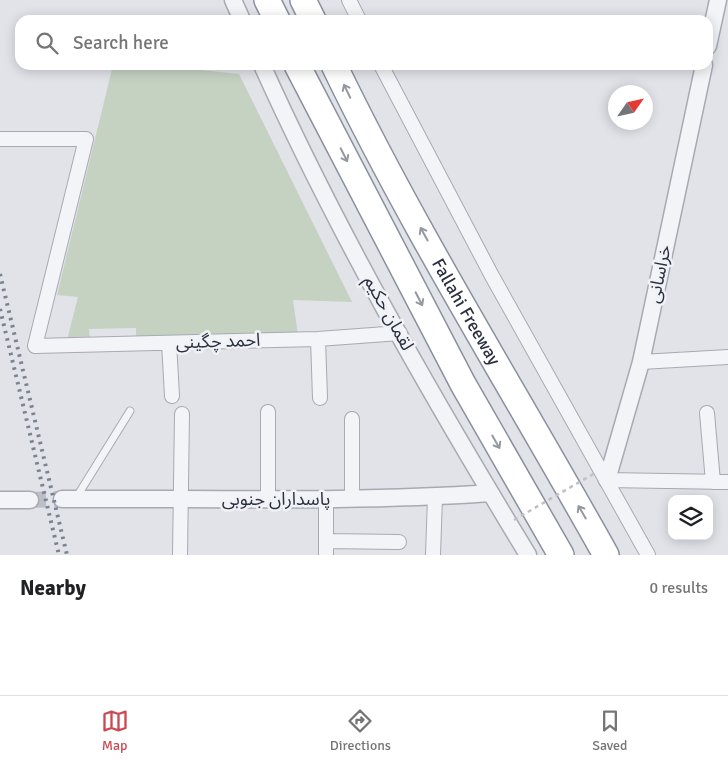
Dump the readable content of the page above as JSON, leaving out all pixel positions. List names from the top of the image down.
{
  "streets": {
    "highway": ["Fallahi Freeway"],
    "street": [
      "خراسانی",
      "لقمان حکیم",
      "احمد چگینی",
      "پاسداران جنوبی"
    ]
  },
  "crossings": [
    ["لقمان حکیم", "احمد چگینی"],
    ["لقمان حکیم", "پاسداران جنوبی"]
  ],
  "north": "top right",
  "page": {
    "search": "Search here",
    "heading": ["Nearby", "0 results"],
    "nav": ["Map", "Directions", "Saved"]
  }
}
